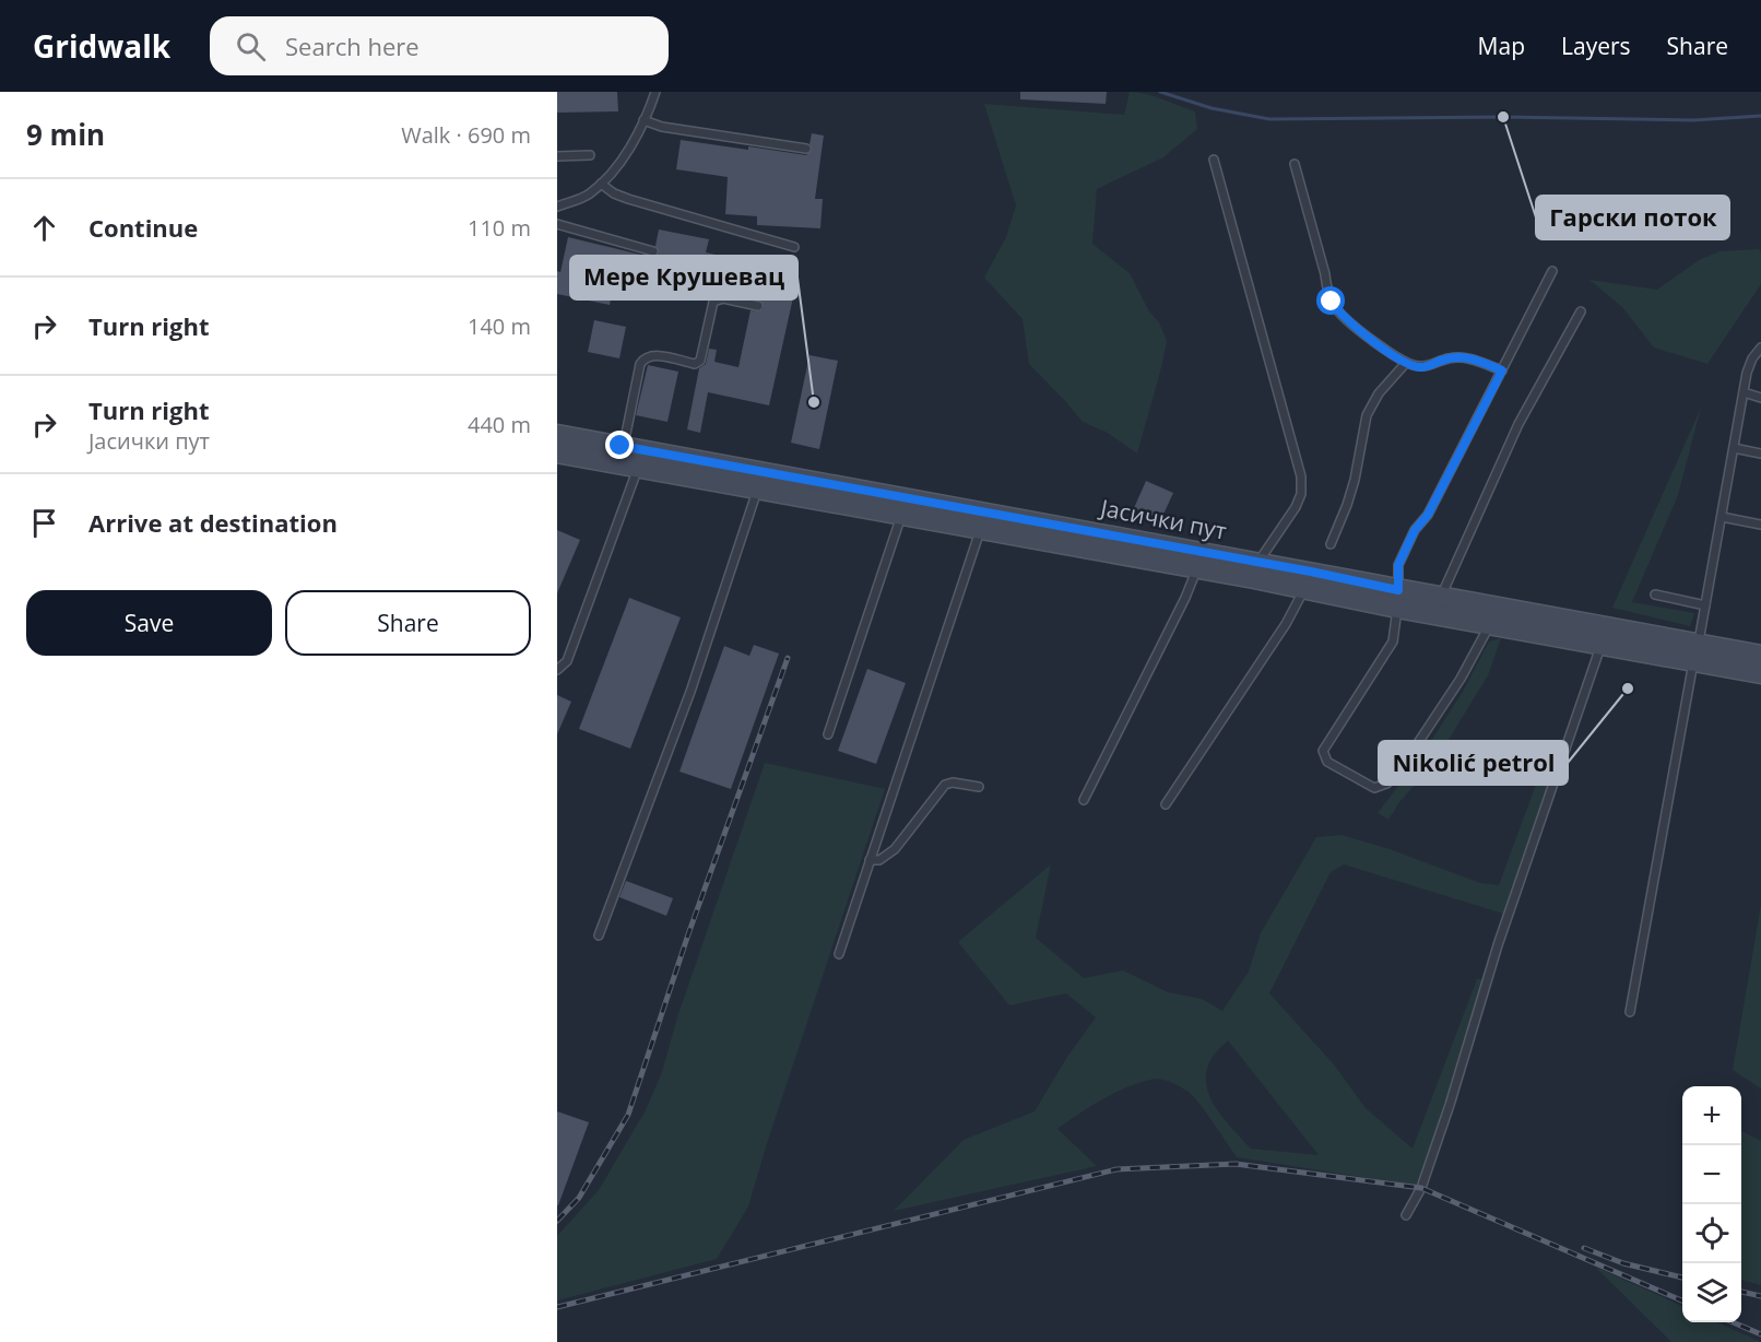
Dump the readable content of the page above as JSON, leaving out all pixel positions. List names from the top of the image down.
{
  "streets": {
    "main road": ["Јасички пут"]
  },
  "places": ["Гарски поток", "Мере Крушевац", "Nikolić petrol"],
  "page": {
    "header": "Gridwalk",
    "search": "Search here",
    "nav": ["Map", "Layers", "Share"],
    "heading": ["9 min", "Walk · 690 m"],
    "list": [
      ["Continue", "110 m"],
      ["Turn right", "140 m"],
      ["Turn right", "Јасички пут", "440 m"],
      "Arrive at destination"
    ],
    "buttons": ["Save", "Share"],
    "map_buttons": ["+", "−"]
  }
}
